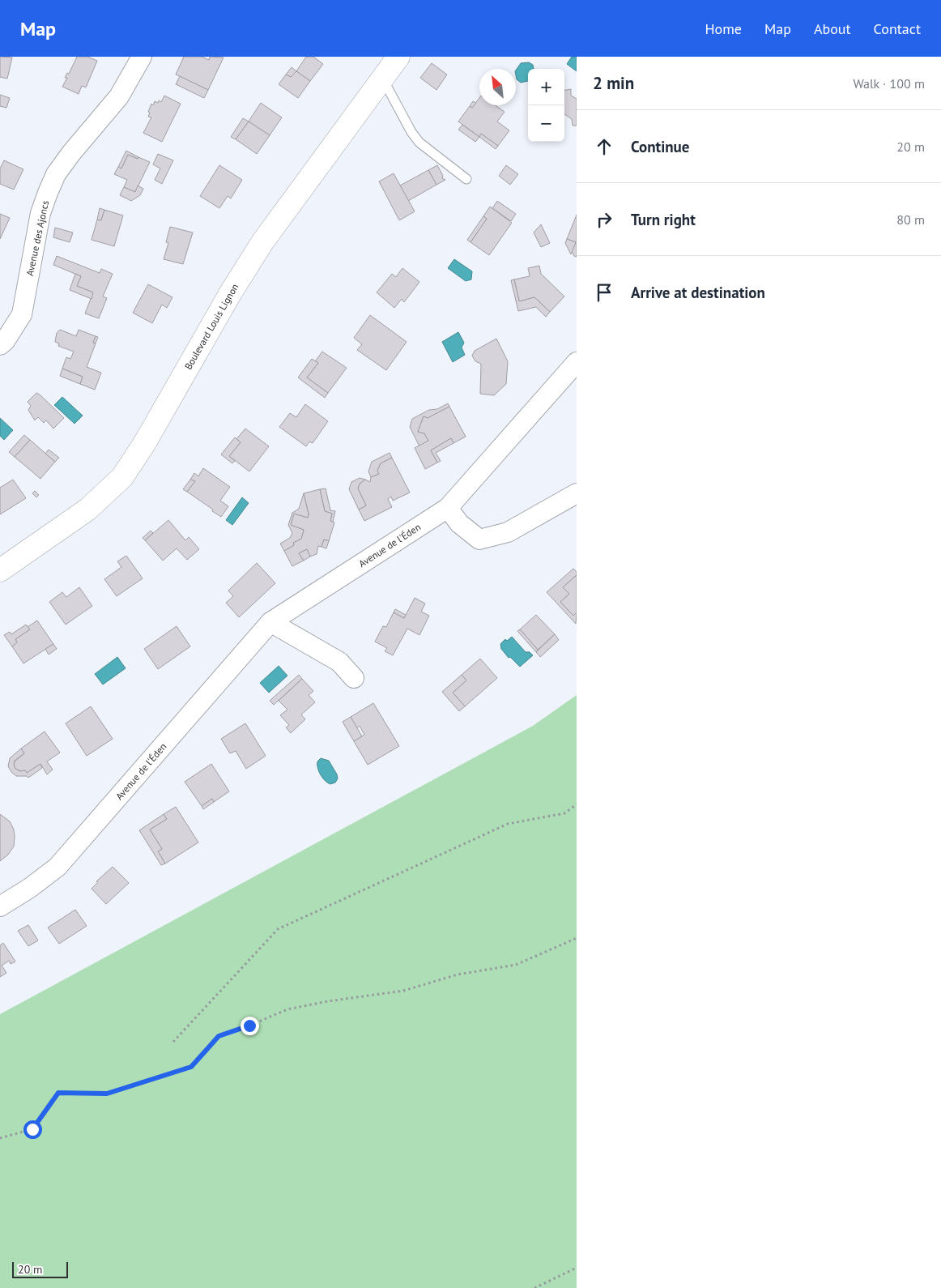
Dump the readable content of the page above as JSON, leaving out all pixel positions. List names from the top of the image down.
{
  "streets": {
    "main road": ["Boulevard Louis Lignon"],
    "street": ["Avenue des Ajoncs", "Avenue de l'Éden"]
  },
  "scale_bar": "20 m",
  "north": "top left",
  "page": {
    "header": "Map",
    "nav": [
      "Home",
      "Map",
      "About",
      "Contact"
    ],
    "heading": ["2 min", "Walk · 100 m"],
    "map_buttons": ["+", "−"],
    "list": [
      ["Continue", "20 m"],
      ["Turn right", "80 m"],
      "Arrive at destination"
    ],
    "scale": "20 m"
  }
}
